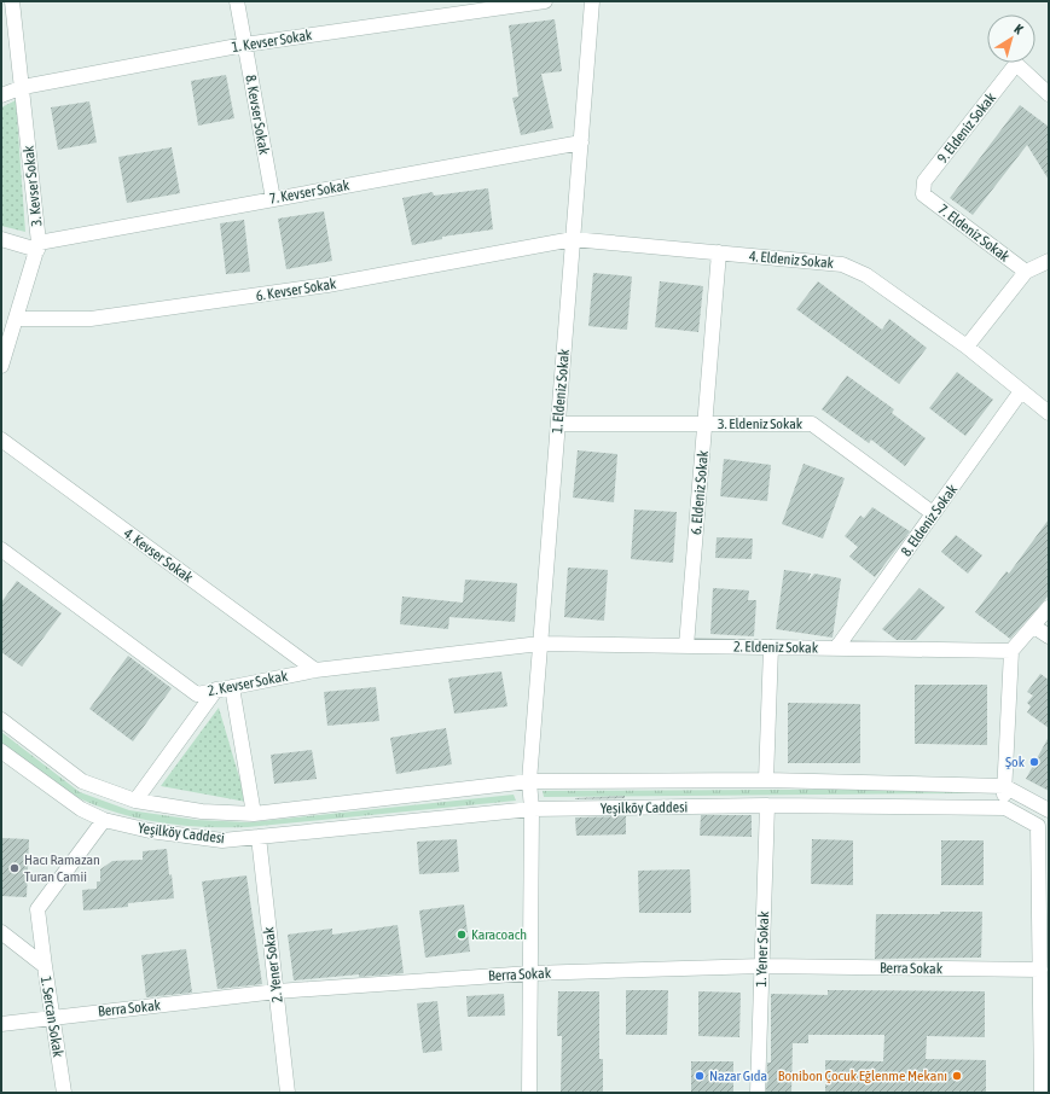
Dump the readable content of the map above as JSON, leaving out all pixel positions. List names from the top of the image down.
{
  "streets": {
    "street": [
      "1. Kevser Sokak",
      "8. Kevser Sokak",
      "9. Eldeniz Sokak",
      "3. Kevser Sokak",
      "7. Kevser Sokak",
      "7. Eldeniz Sokak",
      "4. Eldeniz Sokak",
      "6. Kevser Sokak",
      "1. Eldeniz Sokak",
      "3. Eldeniz Sokak",
      "6. Eldeniz Sokak",
      "8. Eldeniz Sokak",
      "4. Kevser Sokak",
      "2. Eldeniz Sokak",
      "2. Kevser Sokak",
      "Yeşilköy Caddesi",
      "1. Yener Sokak",
      "2. Yener Sokak",
      "Berra Sokak",
      "1. Sercan Sokak"
    ]
  },
  "crossings": [
    ["1. Kevser Sokak", "8. Kevser Sokak"],
    ["1. Kevser Sokak", "3. Kevser Sokak"],
    ["8. Kevser Sokak", "7. Kevser Sokak"],
    ["9. Eldeniz Sokak", "7. Eldeniz Sokak"],
    ["3. Kevser Sokak", "7. Kevser Sokak"],
    ["3. Kevser Sokak", "6. Kevser Sokak"],
    ["7. Kevser Sokak", "1. Eldeniz Sokak"],
    ["4. Eldeniz Sokak", "6. Kevser Sokak"],
    ["4. Eldeniz Sokak", "1. Eldeniz Sokak"],
    ["4. Eldeniz Sokak", "6. Eldeniz Sokak"],
    ["4. Eldeniz Sokak", "8. Eldeniz Sokak"],
    ["6. Kevser Sokak", "1. Eldeniz Sokak"],
    ["1. Eldeniz Sokak", "3. Eldeniz Sokak"],
    ["1. Eldeniz Sokak", "2. Eldeniz Sokak"],
    ["1. Eldeniz Sokak", "2. Kevser Sokak"],
    ["1. Eldeniz Sokak", "Yeşilköy Caddesi"],
    ["1. Eldeniz Sokak", "Berra Sokak"],
    ["3. Eldeniz Sokak", "6. Eldeniz Sokak"],
    ["3. Eldeniz Sokak", "8. Eldeniz Sokak"],
    ["6. Eldeniz Sokak", "2. Eldeniz Sokak"],
    ["8. Eldeniz Sokak", "2. Eldeniz Sokak"],
    ["4. Kevser Sokak", "2. Kevser Sokak"],
    ["2. Eldeniz Sokak", "2. Kevser Sokak"],
    ["Yeşilköy Caddesi", "1. Yener Sokak"],
    ["Yeşilköy Caddesi", "2. Yener Sokak"],
    ["Yeşilköy Caddesi", "Berra Sokak"],
    ["1. Yener Sokak", "Berra Sokak"],
    ["2. Yener Sokak", "Berra Sokak"],
    ["Berra Sokak", "1. Sercan Sokak"]
  ],
  "places": [
    "Şok",
    "Hacı Ramazan Turan Camii",
    "Karacoach",
    "Nazar Gıda",
    "Bonibon Çocuk Eğlenme Mekanı"
  ],
  "north": "top right"
}
